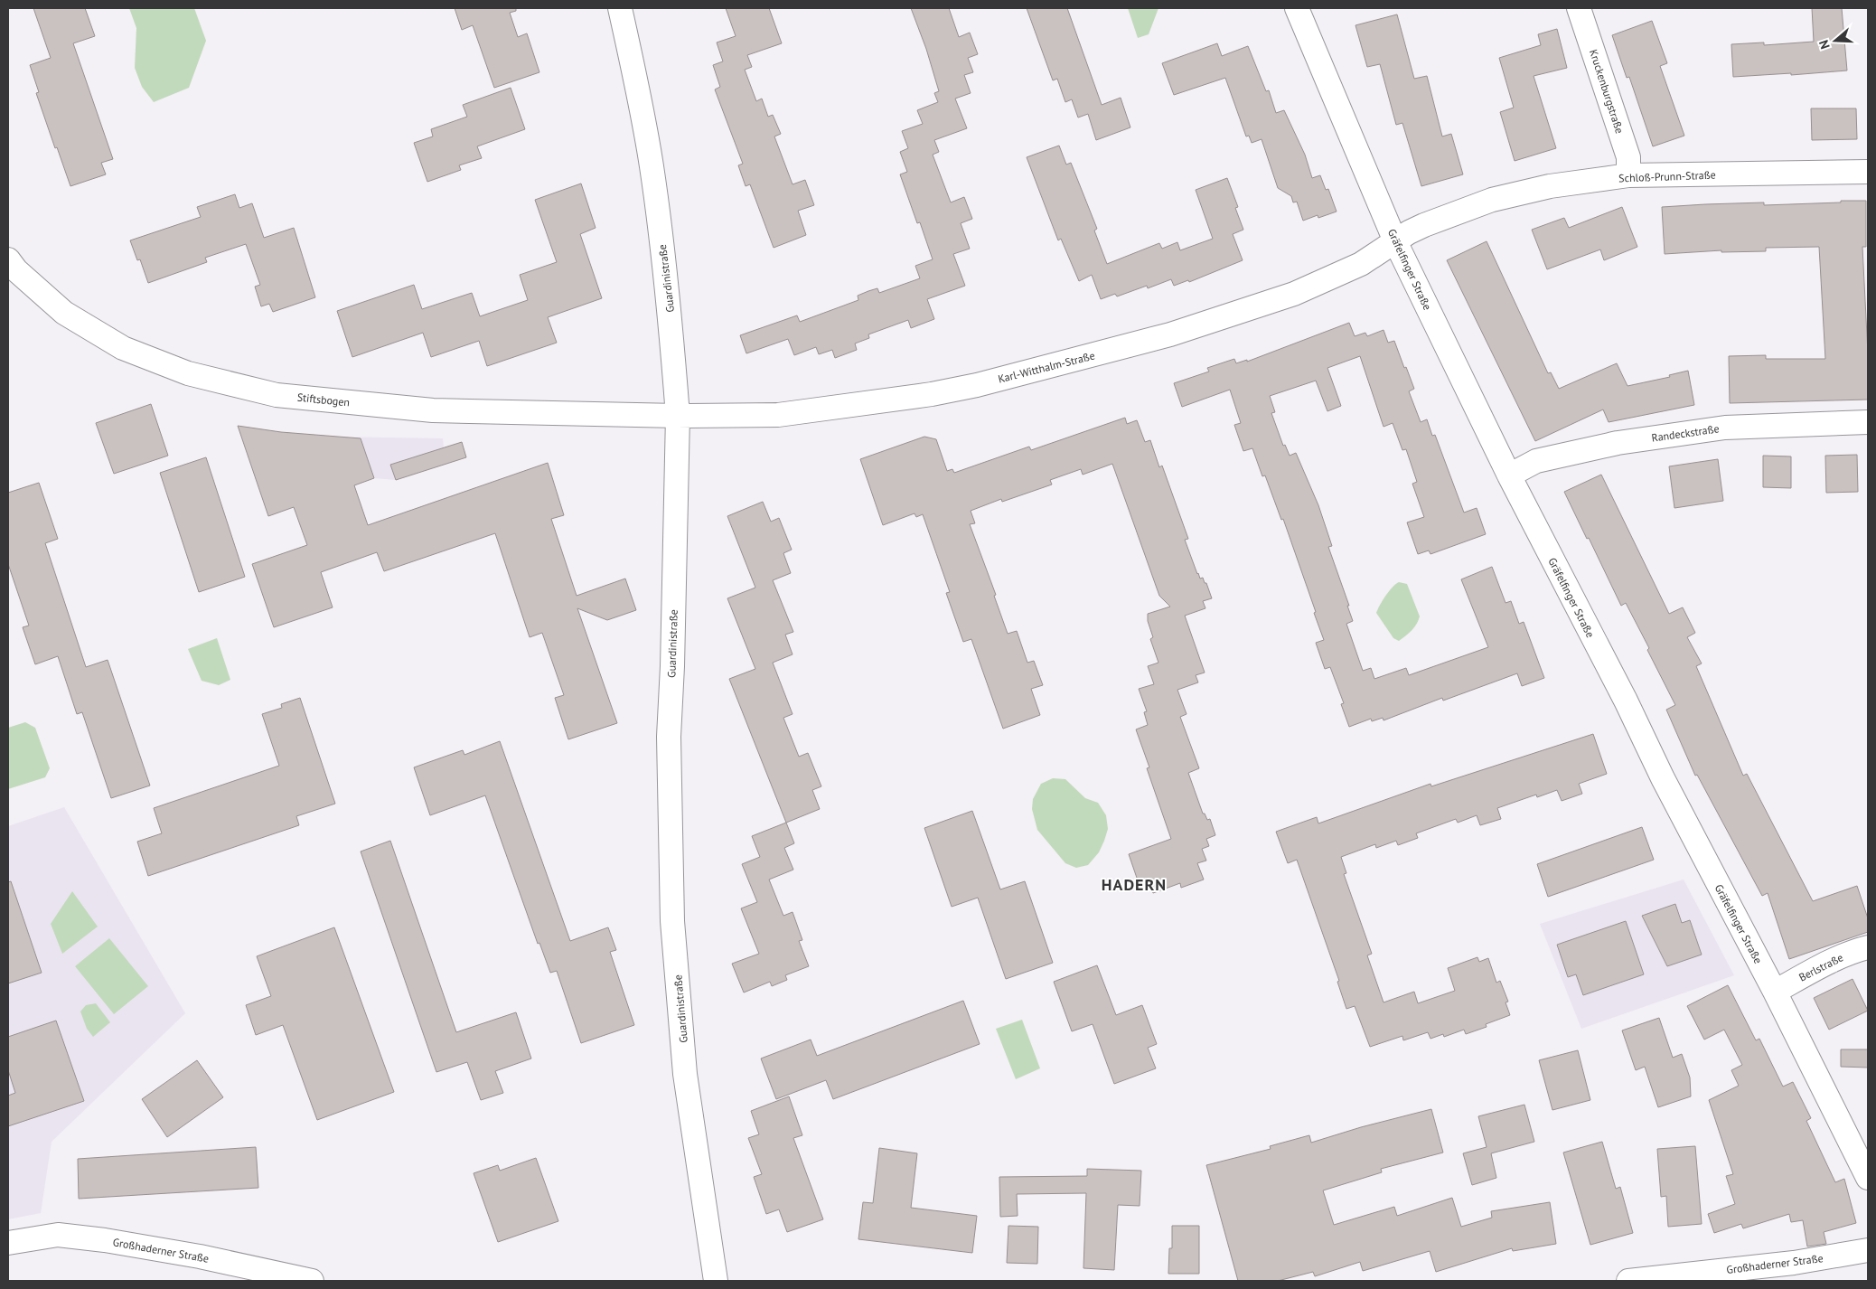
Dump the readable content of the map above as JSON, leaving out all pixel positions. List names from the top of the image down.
{
  "streets": {
    "street": [
      "Kruckenburgstraße",
      "Schloß-Prunn-Straße",
      "Gräfelfinger Straße",
      "Guardinistraße",
      "Karl-Witthalm-Straße",
      "Stiftsbogen",
      "Randeckstraße",
      "Berlstraße",
      "Großhaderner Straße"
    ]
  },
  "crossings": [
    ["Kruckenburgstraße", "Schloß-Prunn-Straße"],
    ["Schloß-Prunn-Straße", "Gräfelfinger Straße"],
    ["Schloß-Prunn-Straße", "Karl-Witthalm-Straße"],
    ["Gräfelfinger Straße", "Karl-Witthalm-Straße"],
    ["Gräfelfinger Straße", "Randeckstraße"],
    ["Gräfelfinger Straße", "Berlstraße"],
    ["Guardinistraße", "Karl-Witthalm-Straße"],
    ["Guardinistraße", "Stiftsbogen"],
    ["Karl-Witthalm-Straße", "Stiftsbogen"]
  ],
  "districts": ["HADERN"],
  "north": "left"
}
